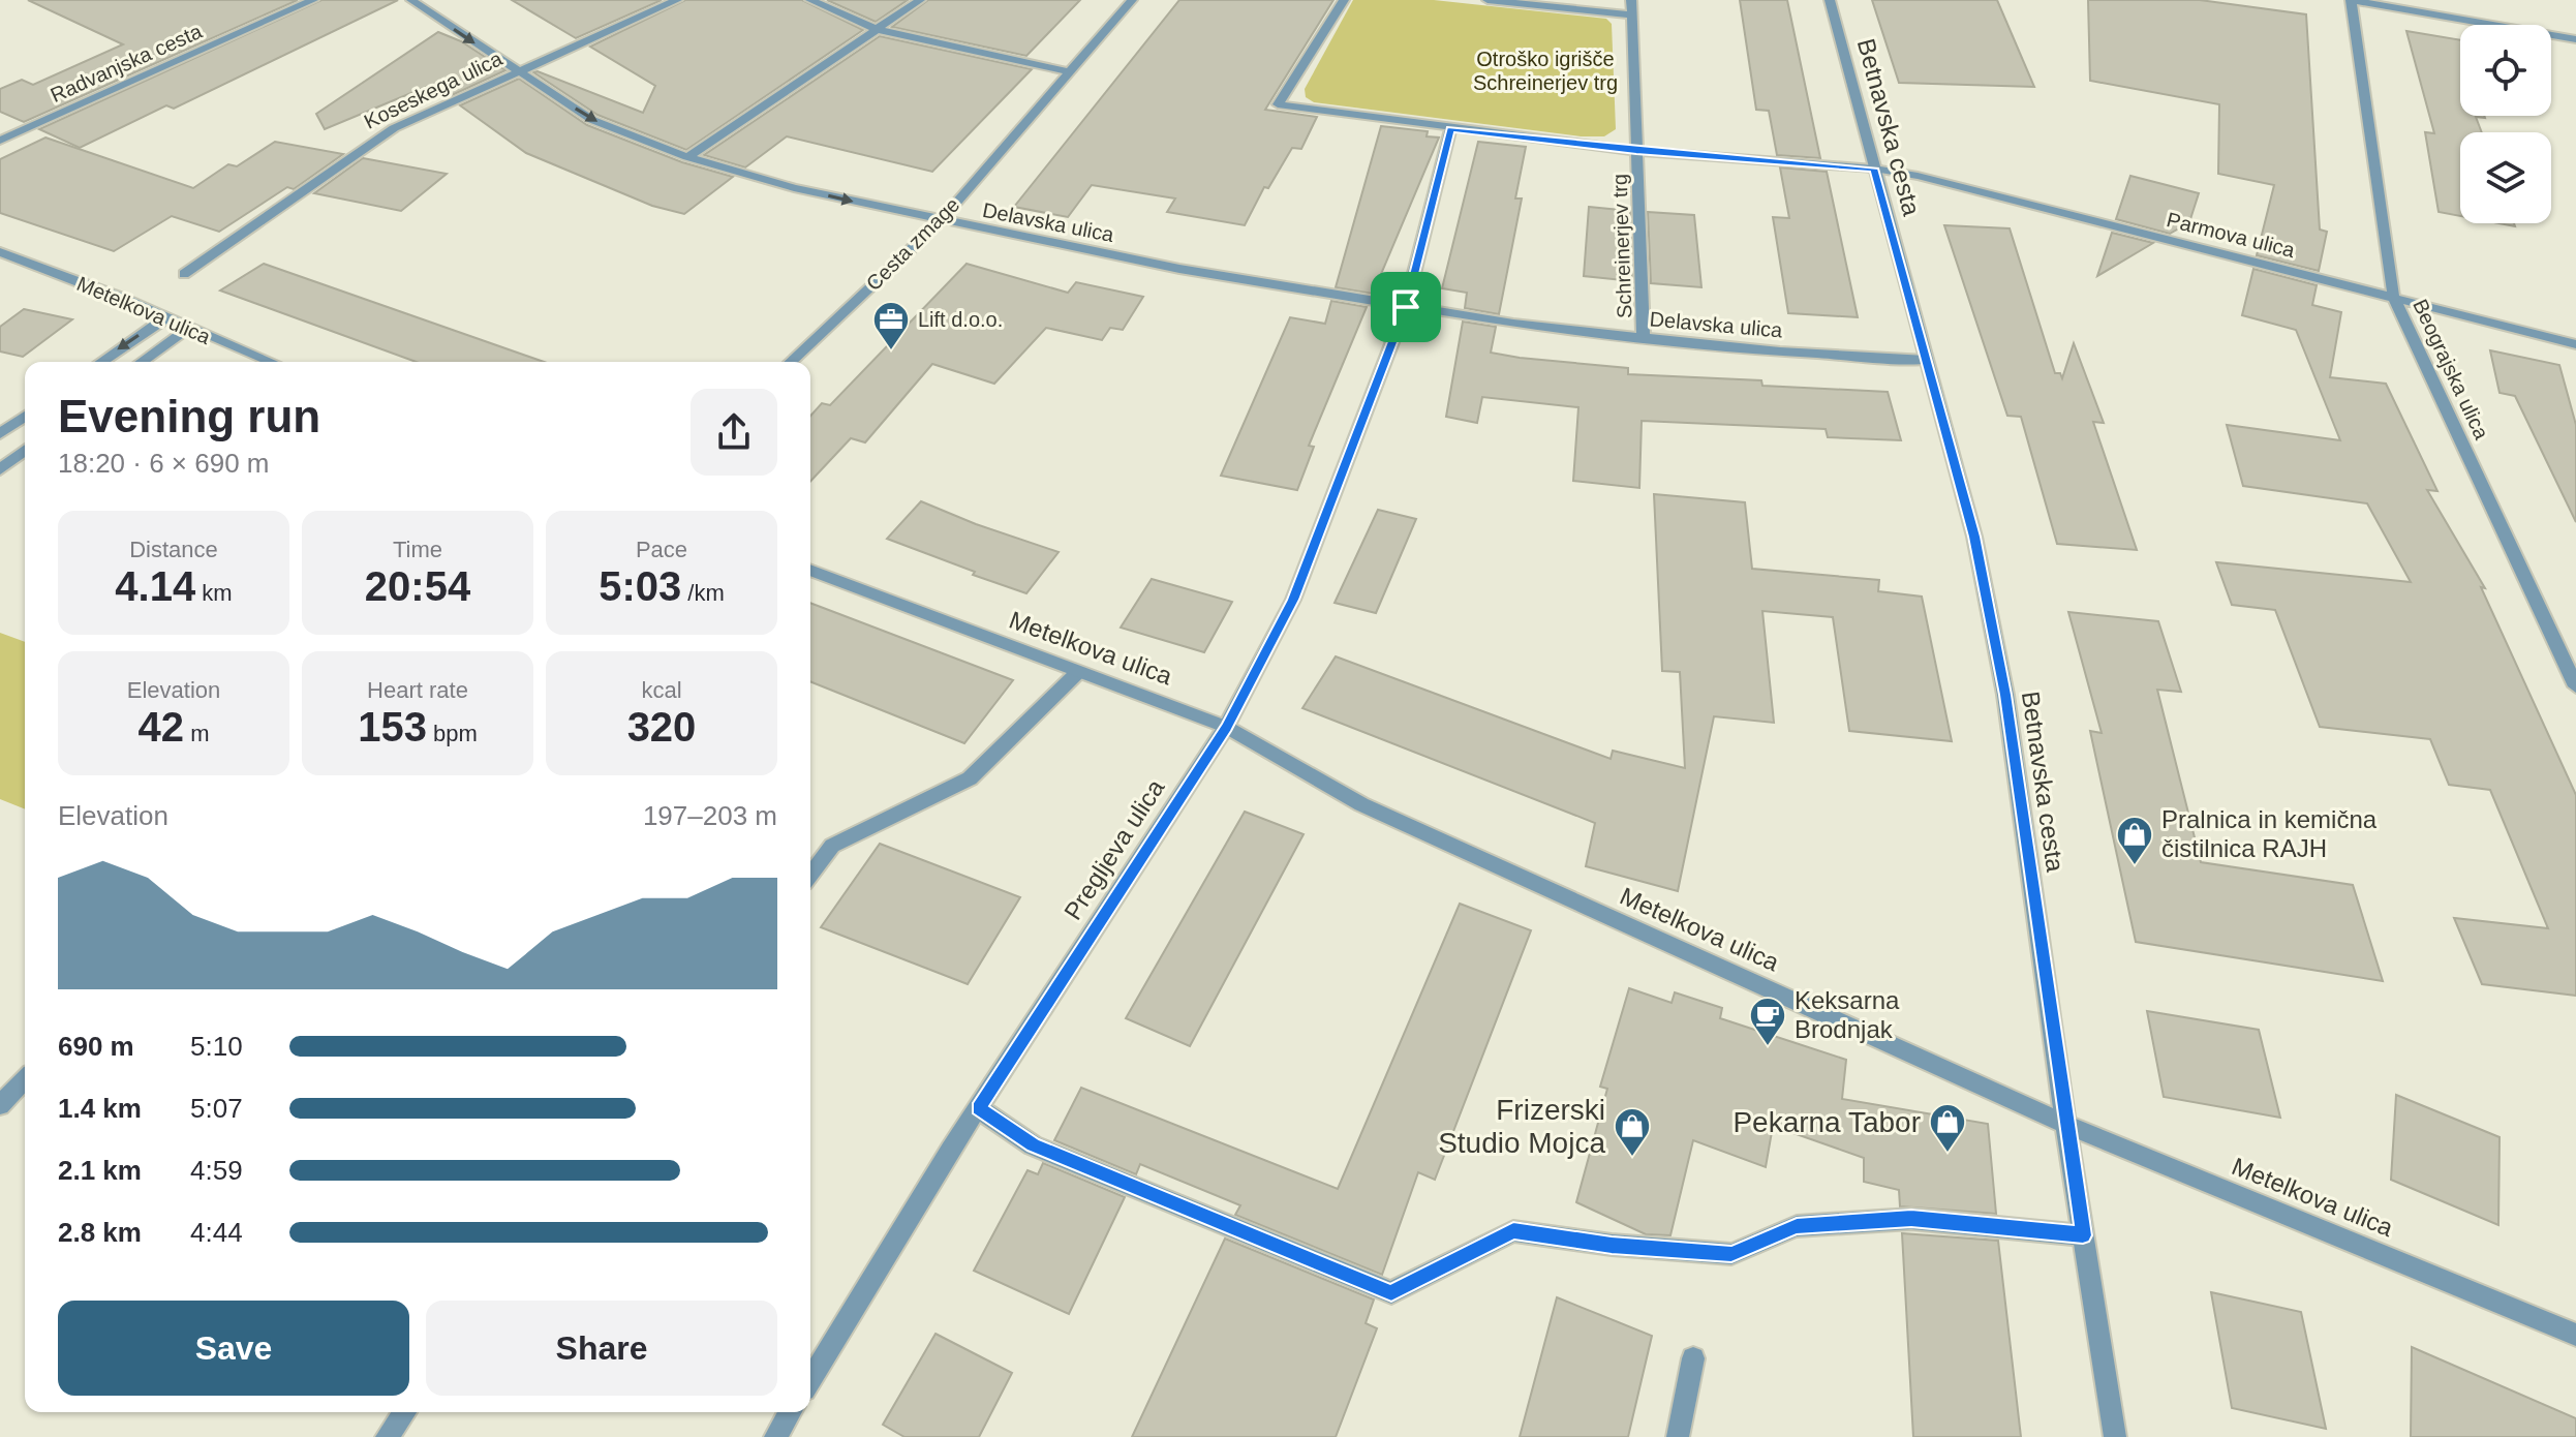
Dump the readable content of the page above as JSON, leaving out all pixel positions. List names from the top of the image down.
{
  "streets": {
    "street": [
      "Radvanjska cesta",
      "Koseskega ulica",
      "Betnavska cesta",
      "Delavska ulica",
      "Parmova ulica",
      "Cesta zmage",
      "Schreinerjev trg",
      "Metelkova ulica",
      "Beograjska ulica",
      "Pregljeva ulica"
    ]
  },
  "crossings": [
    ["Koseskega ulica", "Delavska ulica"],
    ["Betnavska cesta", "Delavska ulica"],
    ["Betnavska cesta", "Parmova ulica"],
    ["Betnavska cesta", "Schreinerjev trg"],
    ["Betnavska cesta", "Metelkova ulica"],
    ["Delavska ulica", "Cesta zmage"],
    ["Delavska ulica", "Schreinerjev trg"],
    ["Delavska ulica", "Pregljeva ulica"],
    ["Parmova ulica", "Schreinerjev trg"],
    ["Parmova ulica", "Beograjska ulica"],
    ["Metelkova ulica", "Pregljeva ulica"]
  ],
  "one_way": ["Delavska ulica"],
  "parks": ["Otroško igrišče Schreinerjev trg"],
  "places": {
    "office": ["Lift d.o.o."],
    "shop": ["Pralnica in kemična čistilnica RAJH", "Pekarna Tabor", "Frizerski Studio Mojca"],
    "cafe": ["Keksarna Brodnjak"]
  },
  "page": {
    "heading": ["Evening run", "18:20 · 6 × 690 m"],
    "stats": [
      ["Distance", "4.14 km"],
      ["Time", "20:54"],
      ["Pace", "5:03 /km"],
      ["Elevation", "42 m"],
      ["Heart rate", "153 bpm"],
      ["kcal", "320"]
    ],
    "chart": ["Elevation", "197–203 m"],
    "list": [
      {
        "name": "690 m",
        "note": "5:10"
      },
      {
        "name": "1.4 km",
        "note": "5:07"
      },
      {
        "name": "2.1 km",
        "note": "4:59"
      },
      {
        "name": "2.8 km",
        "note": "4:44"
      }
    ],
    "buttons": ["Save", "Share"]
  }
}
